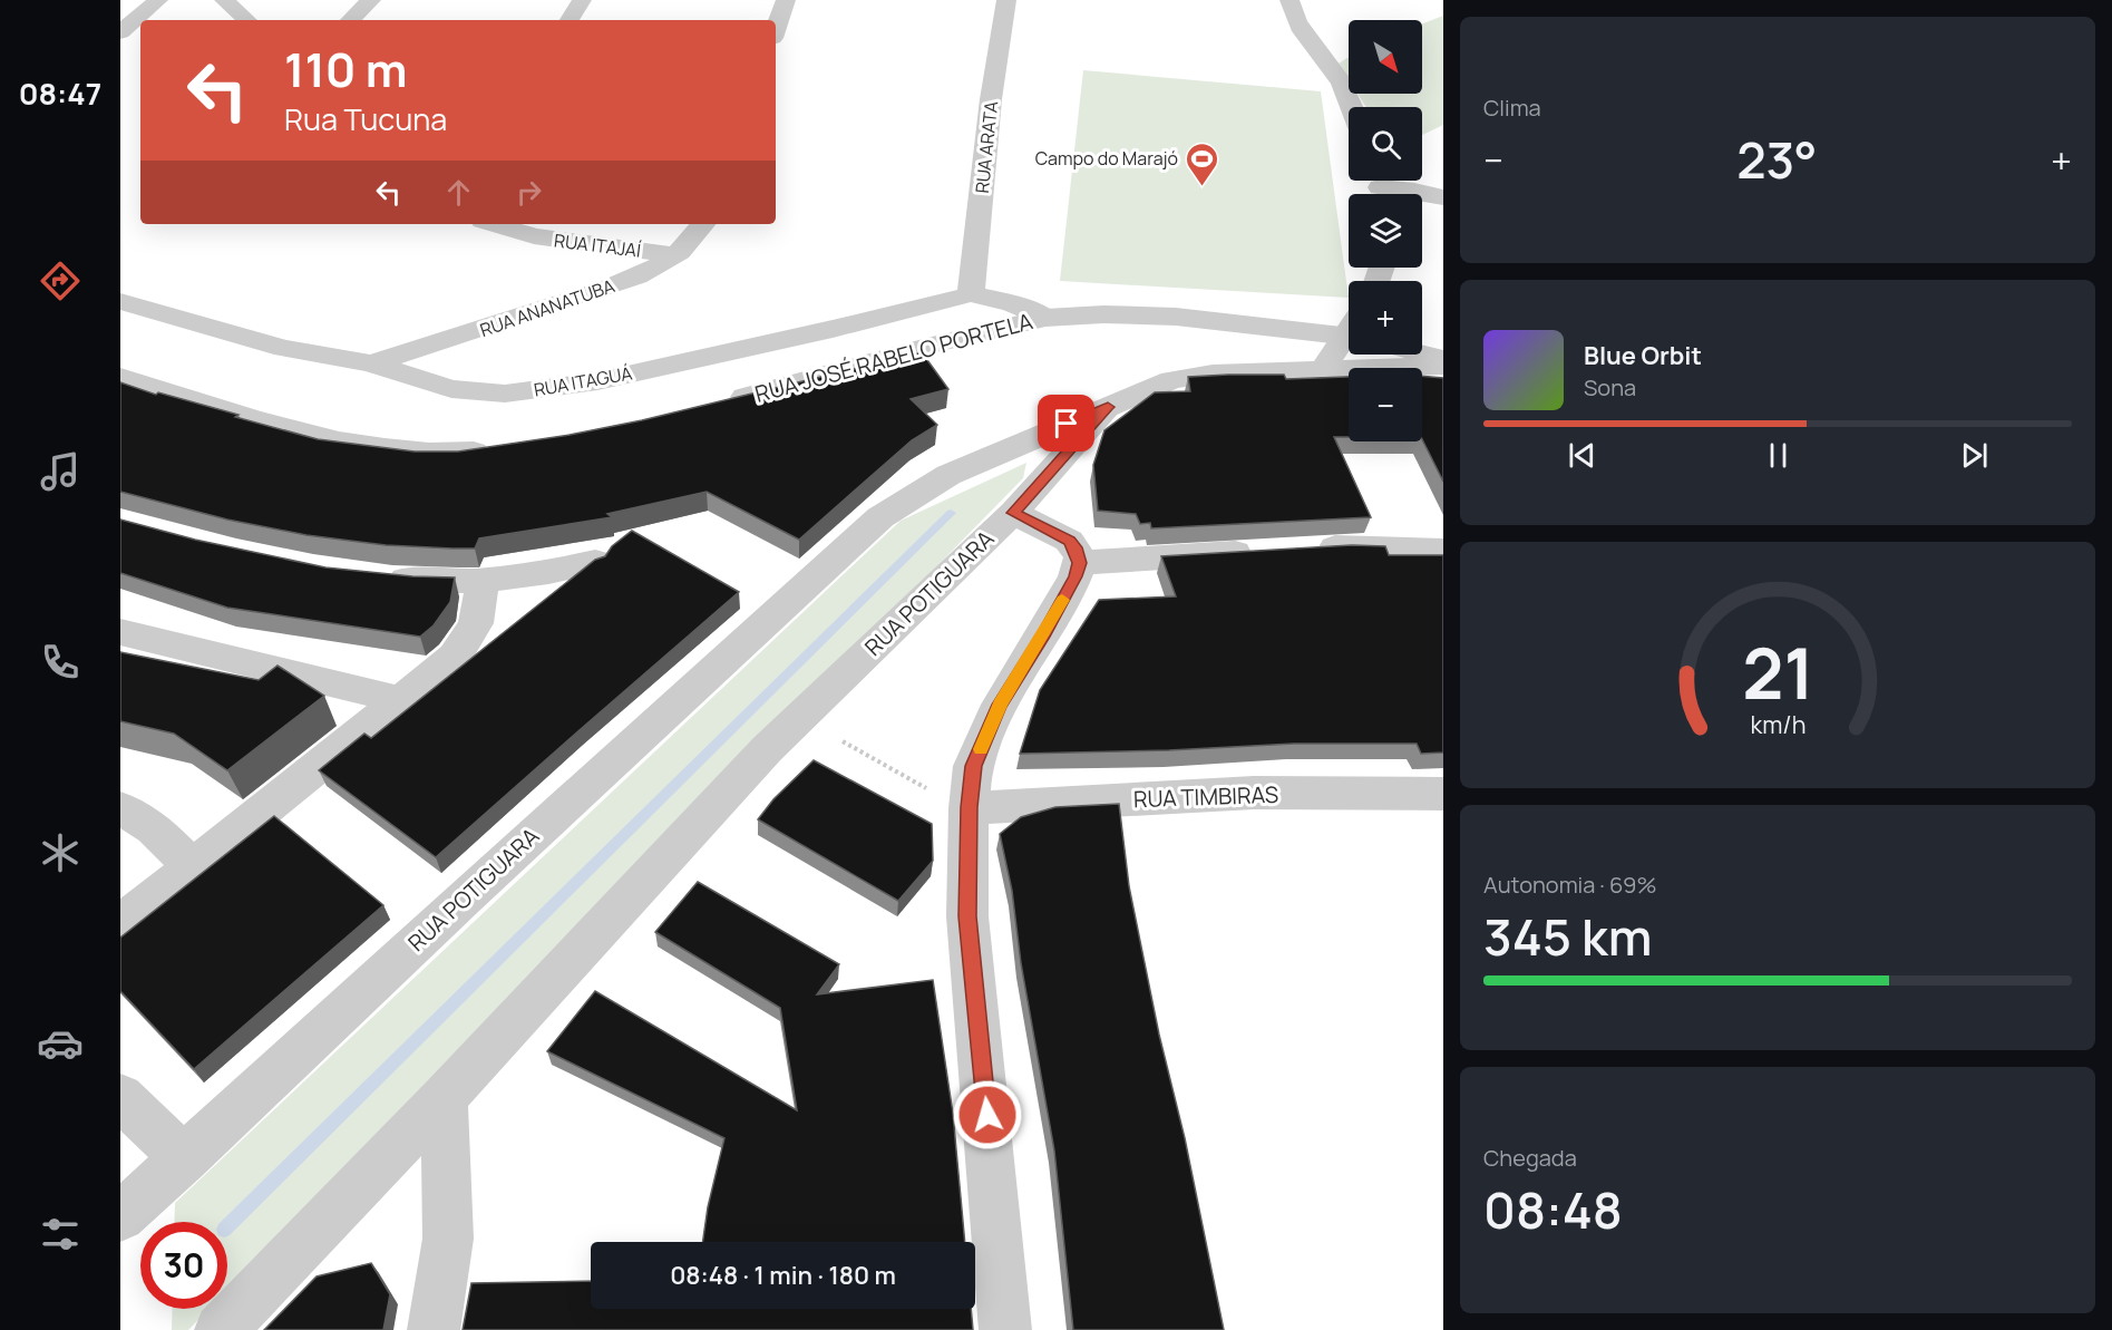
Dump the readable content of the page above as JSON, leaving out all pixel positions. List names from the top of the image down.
{
  "streets": {
    "street": [
      "RUA ARATA",
      "RUA ITAJAÍ",
      "RUA ANANATUBA",
      "RUA JOSÉ RABELO PORTELA",
      "RUA ITAGUÁ",
      "RUA POTIGUARA",
      "RUA TIMBIRAS"
    ]
  },
  "crossings": [
    ["RUA ARATA", "RUA ITAGUÁ"],
    ["RUA ITAJAÍ", "RUA ANANATUBA"],
    ["RUA ANANATUBA", "RUA ITAGUÁ"],
    ["RUA JOSÉ RABELO PORTELA", "RUA ITAGUÁ"]
  ],
  "places": {
    "sports": ["Campo do Marajó"]
  },
  "north": "bottom right",
  "page": {
    "tabs": "08:47",
    "tile": [
      "Clima",
      ["Autonomia · 69%", "345 km"],
      ["Chegada", "08:48"]
    ],
    "map_buttons": ["+", "−"],
    "turn": ["110 m", "Rua Tucuna"],
    "heat": ["−", "23°", "+"],
    "song": ["Blue Orbit", "Sona"],
    "limit": "30",
    "trip": "08:48 · 1 min · 180 m",
    "gauge": ["21", "km/h"]
  }
}
